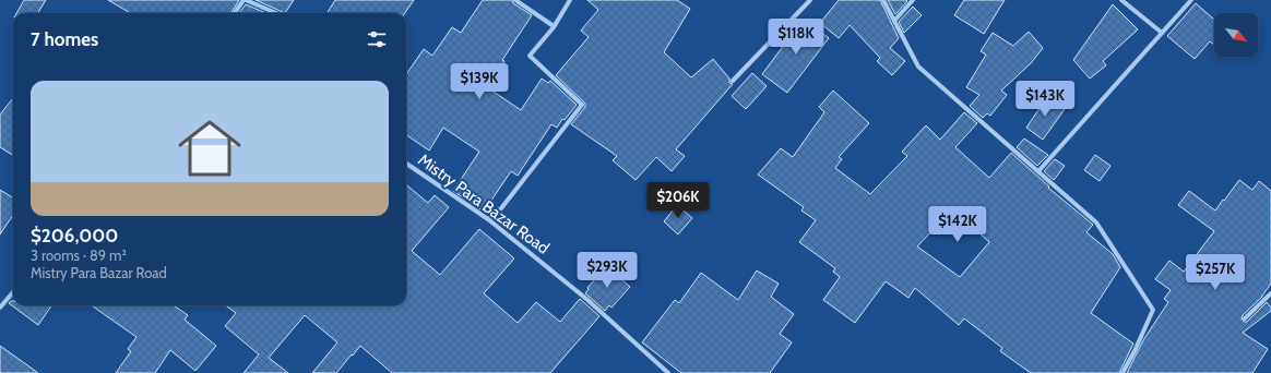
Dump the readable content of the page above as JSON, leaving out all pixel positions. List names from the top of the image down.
{
  "streets": {
    "street": ["Mistry Para Bazar Road"]
  },
  "north": "bottom right",
  "page": {
    "heading": "7 homes",
    "price": [
      "$118K",
      "$139K",
      "$143K",
      "$206K",
      "$142K",
      "$293K",
      "$257K"
    ],
    "list": [
      {
        "name": "$206,000",
        "note": "3 rooms · 89 m² · Mistry Para Bazar Road"
      }
    ]
  }
}
